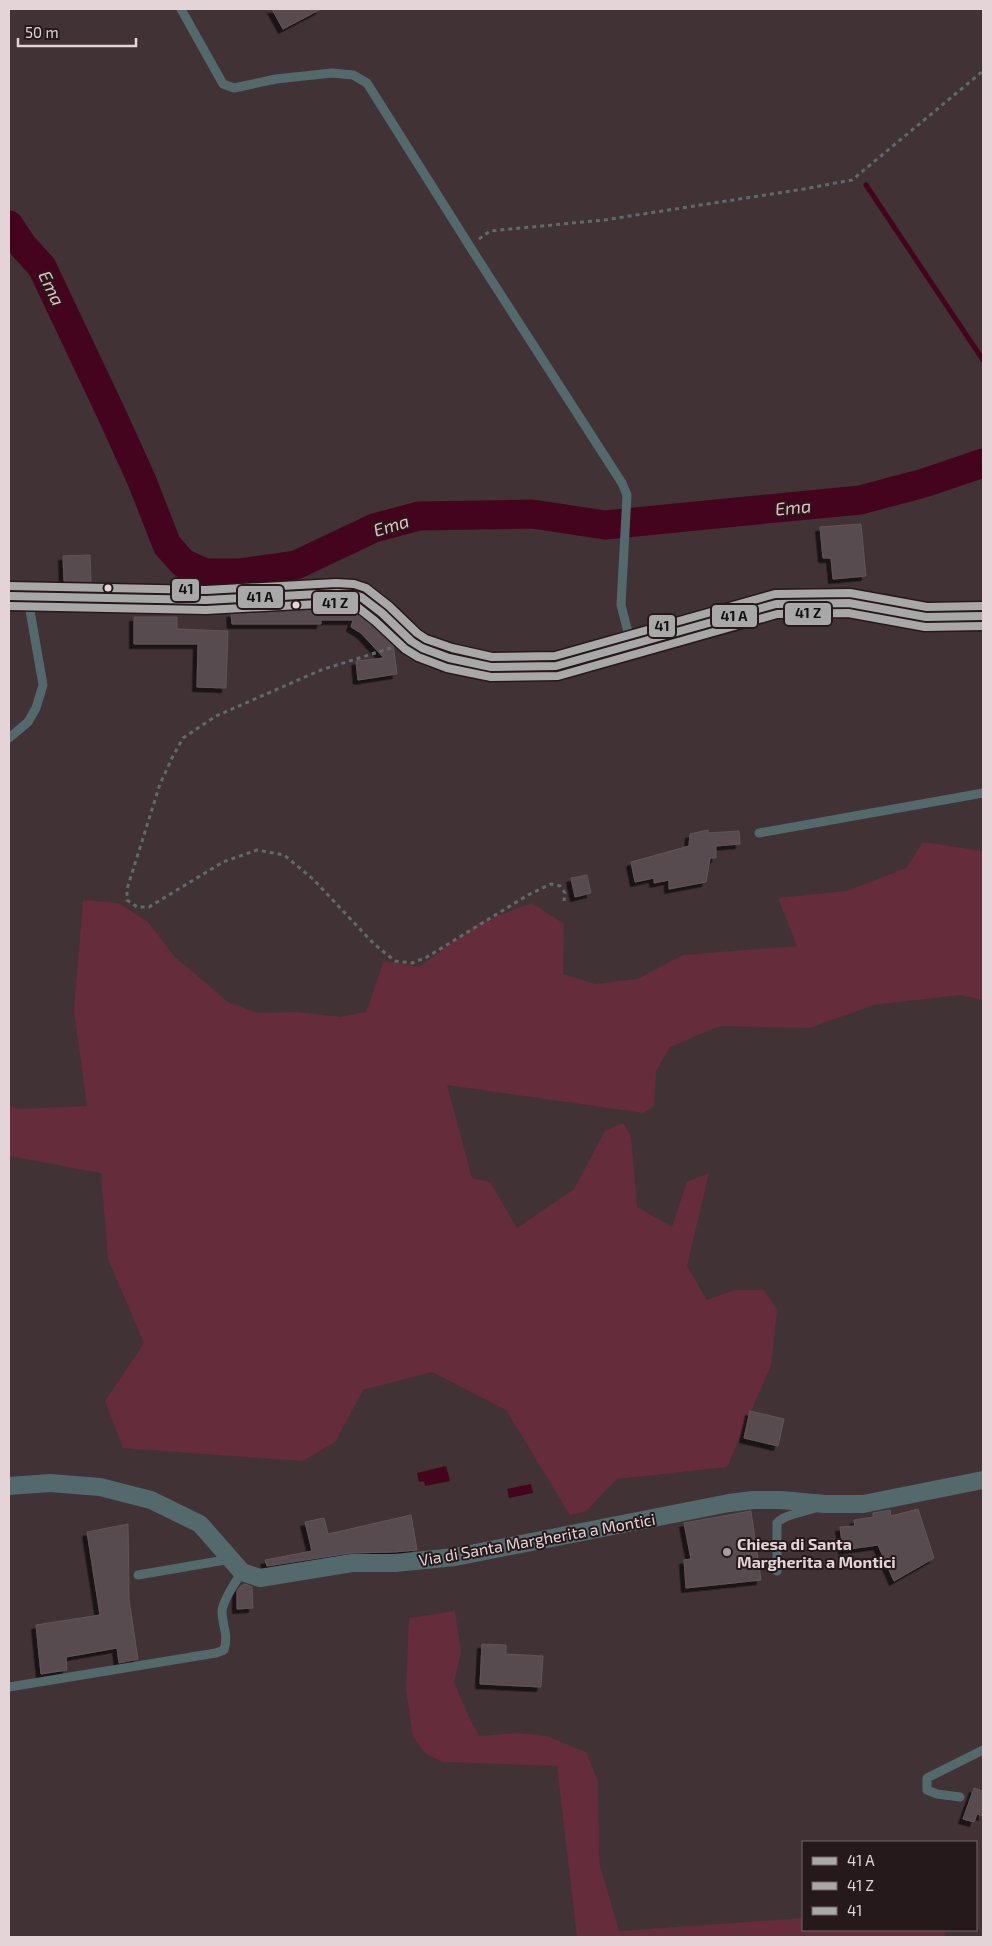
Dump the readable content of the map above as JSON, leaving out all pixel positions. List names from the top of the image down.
{
  "streets": {
    "street": ["Via di Santa Margherita a Montici"]
  },
  "water": ["Ema"],
  "places": ["Chiesa di Santa Margherita a Montici"],
  "lines": ["transit line 41"],
  "legend": ["41 A", "41 Z", "41"],
  "scale_bar": "50 m"
}
